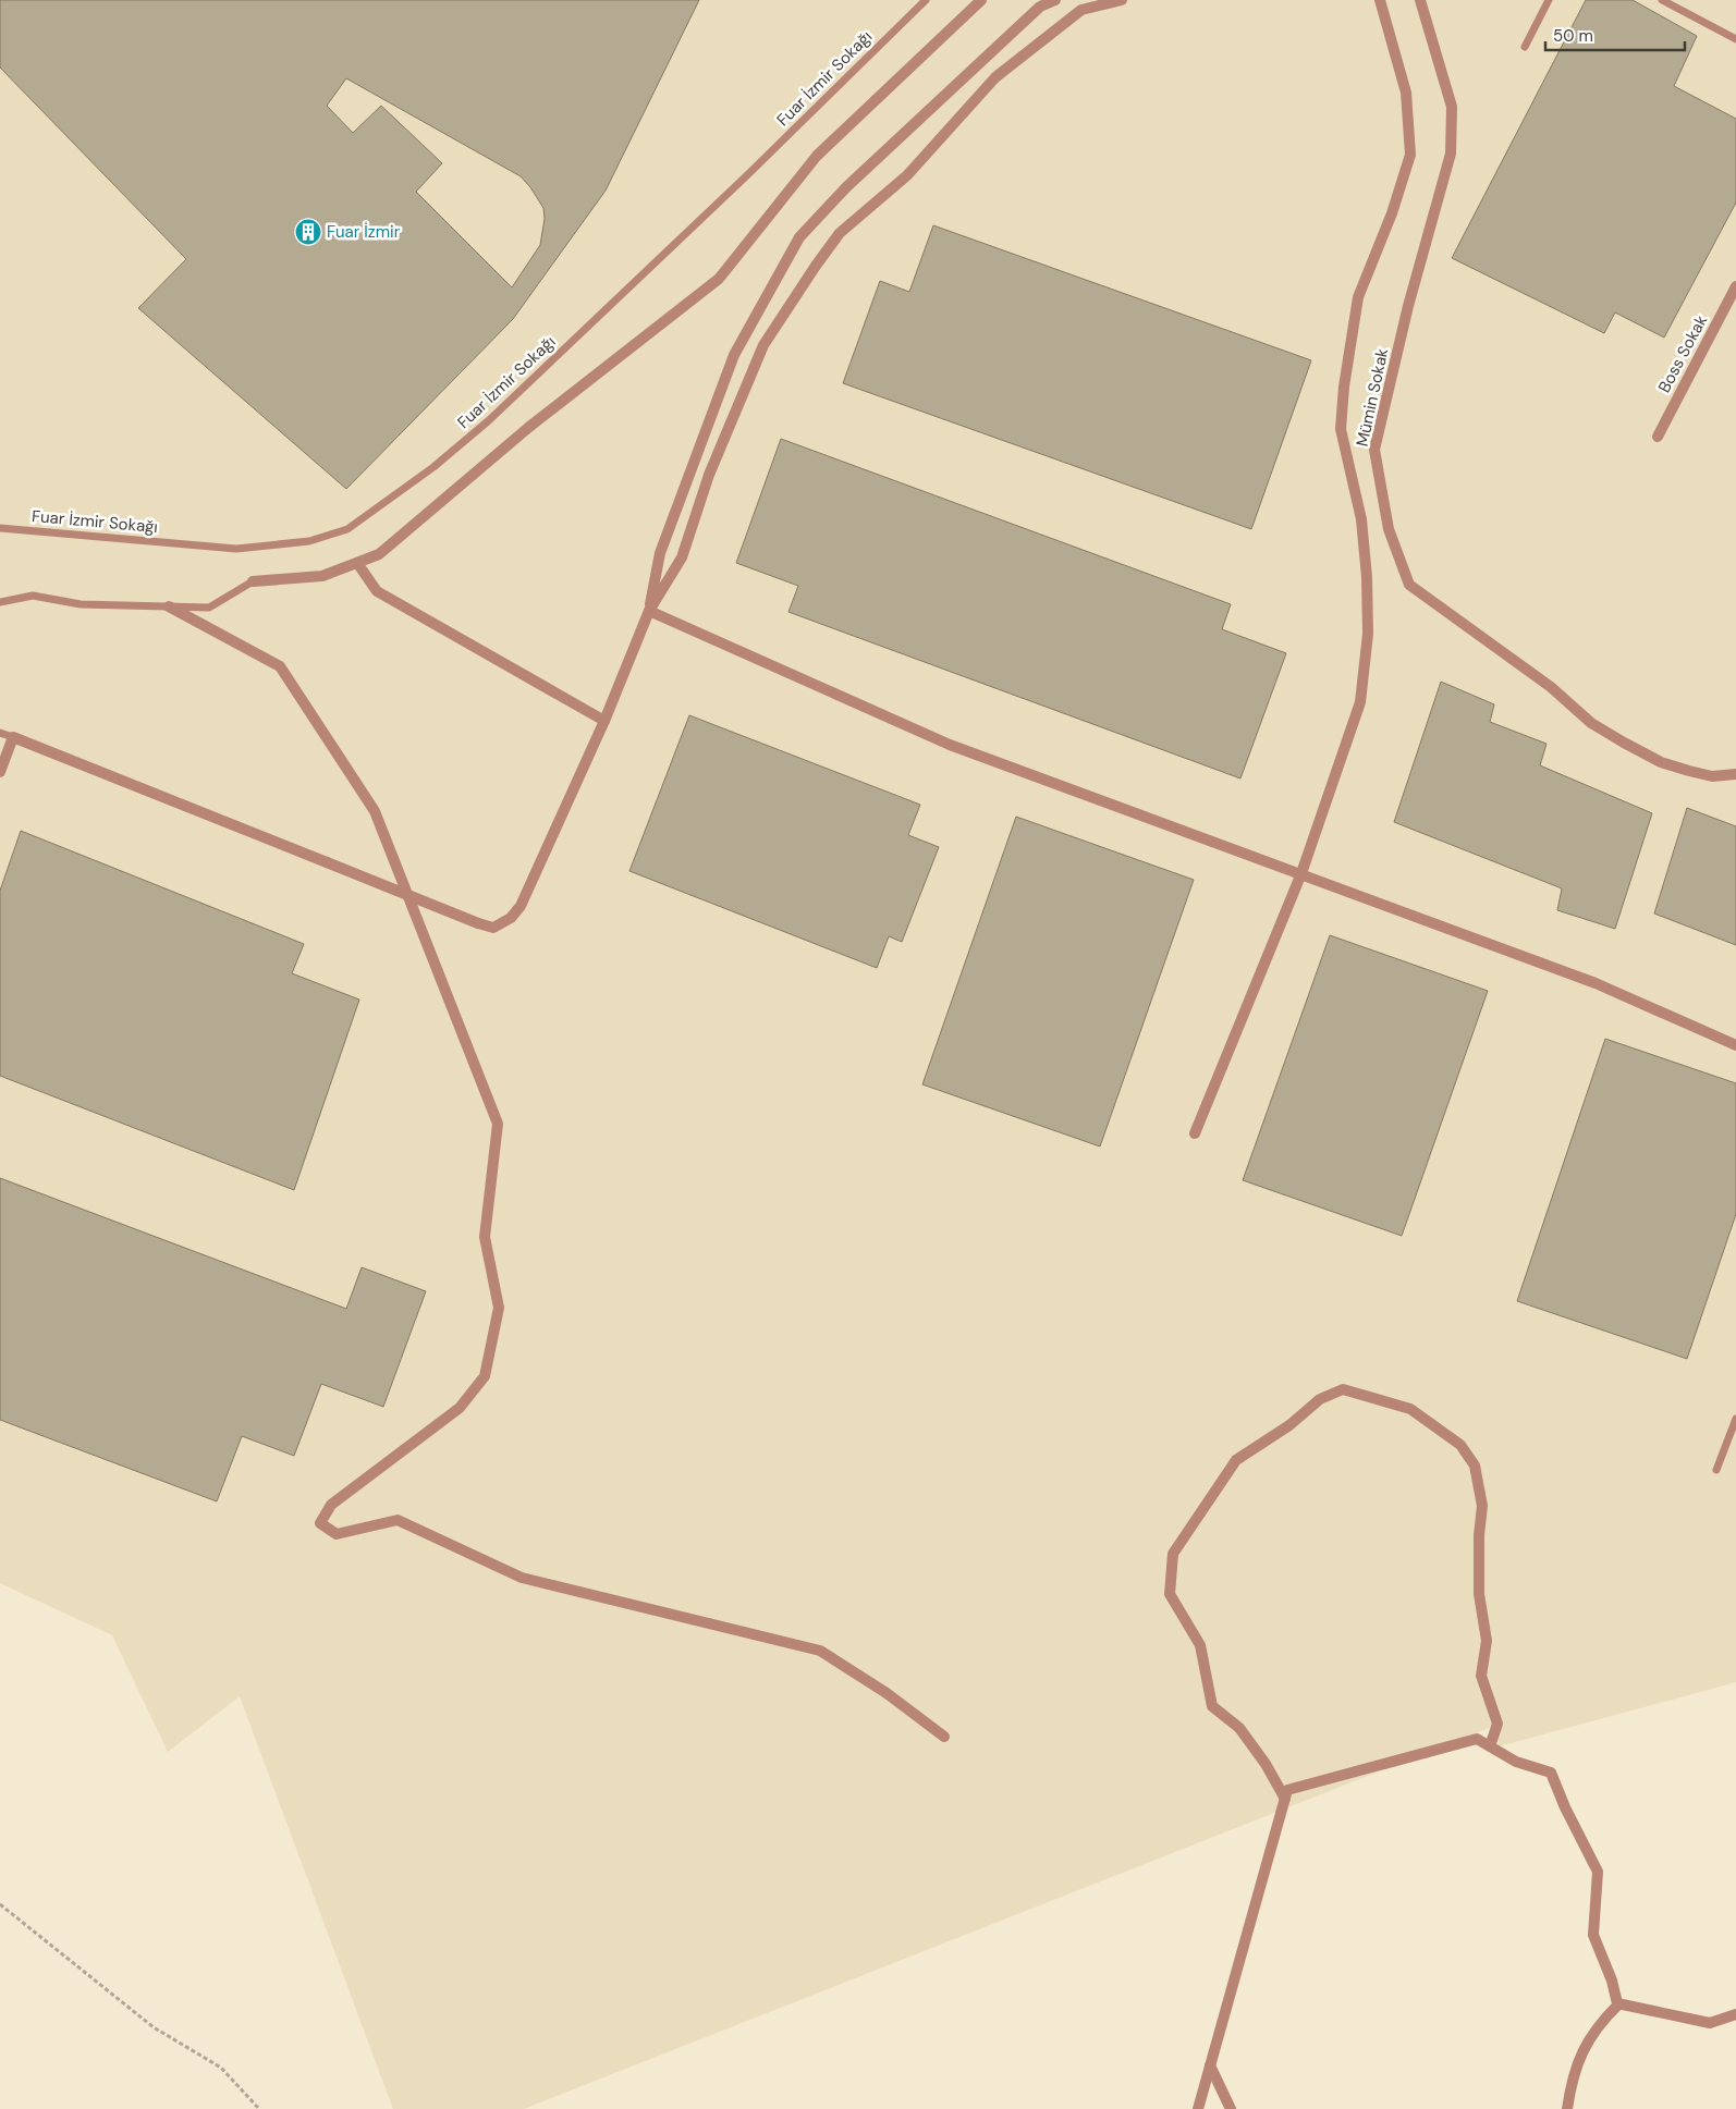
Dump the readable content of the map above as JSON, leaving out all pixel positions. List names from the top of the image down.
{
  "streets": {
    "street": ["Boss Sokak", "Mümin Sokak"],
    "lane": ["Fuar İzmir Sokağı"]
  },
  "places": {
    "building": ["Fuar İzmir"]
  },
  "scale_bar": "50 m"
}
